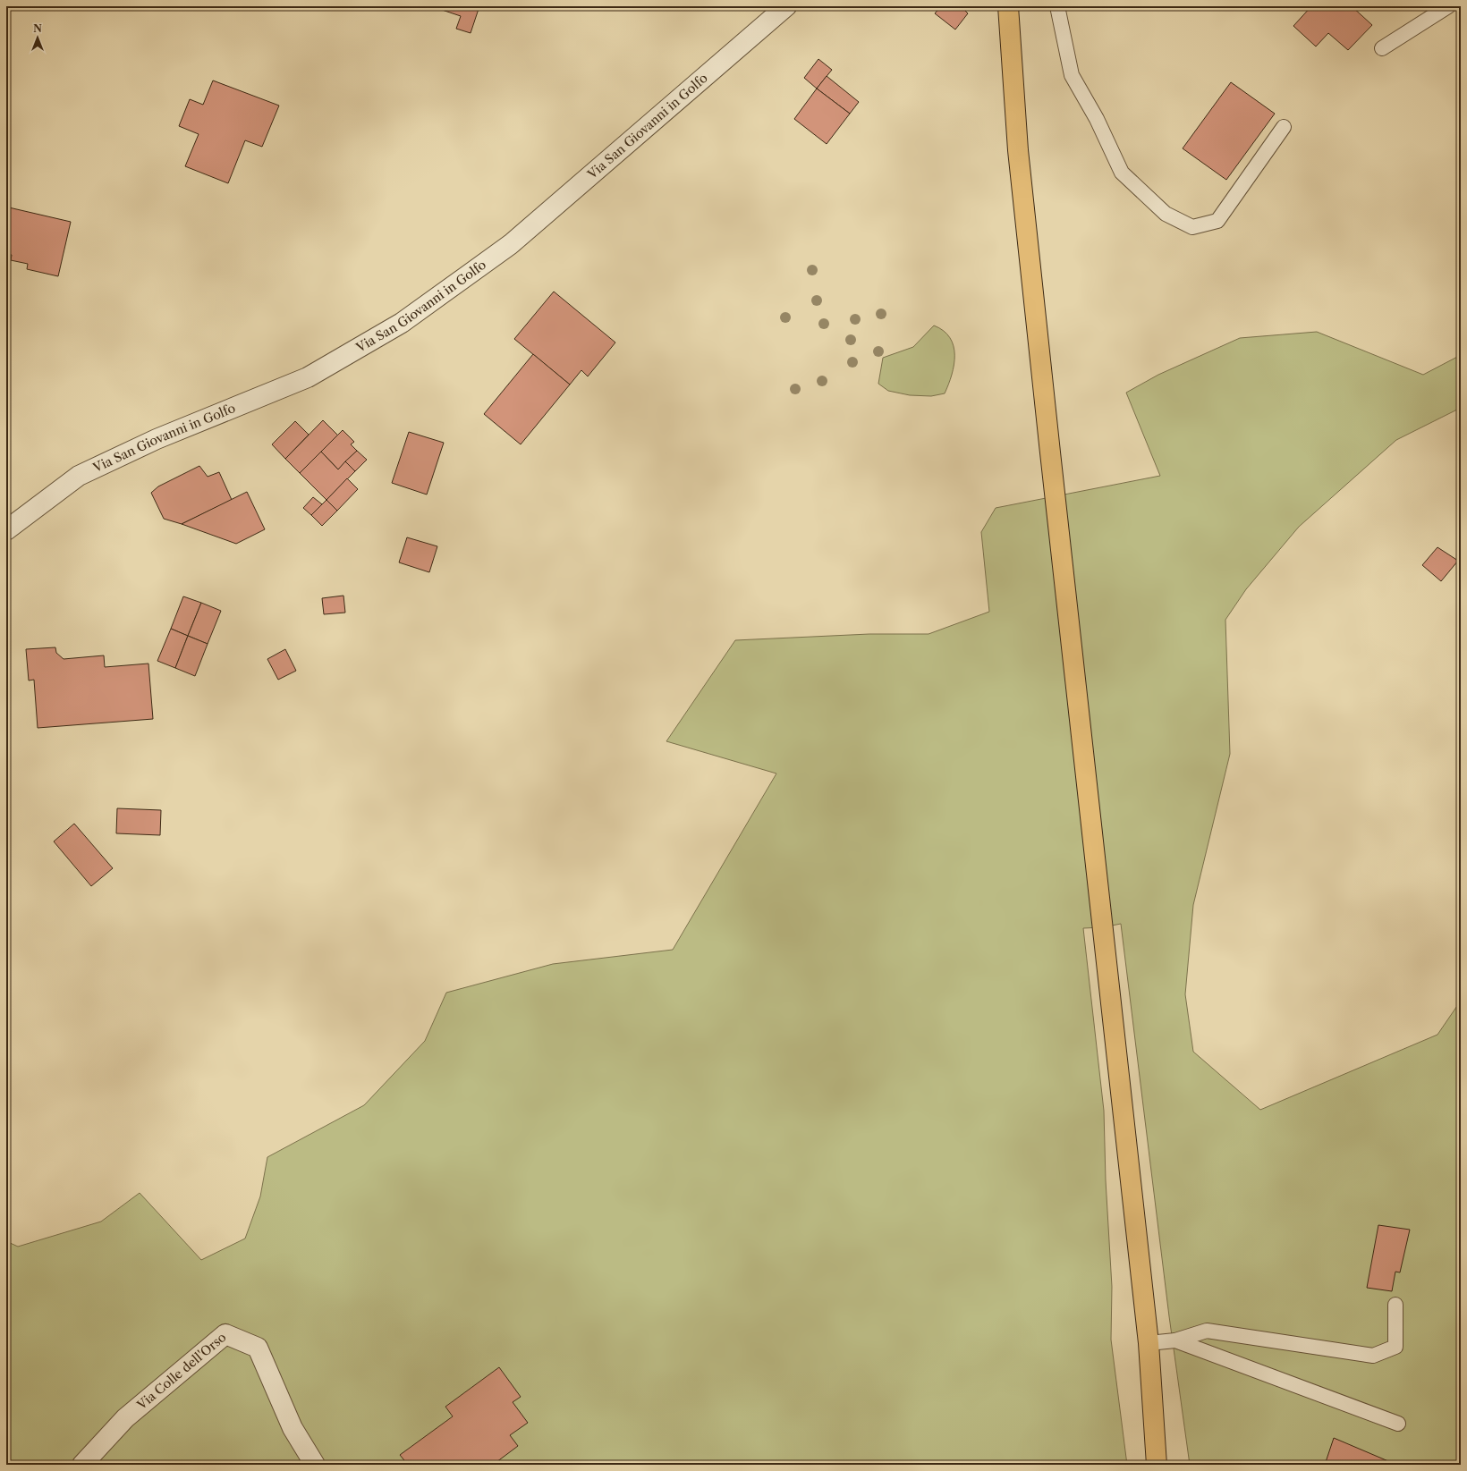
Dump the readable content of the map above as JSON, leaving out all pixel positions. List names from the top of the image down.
{
  "streets": {
    "street": ["Via San Giovanni in Golfo", "Via Colle dell'Orso"]
  },
  "north": "top"
}
